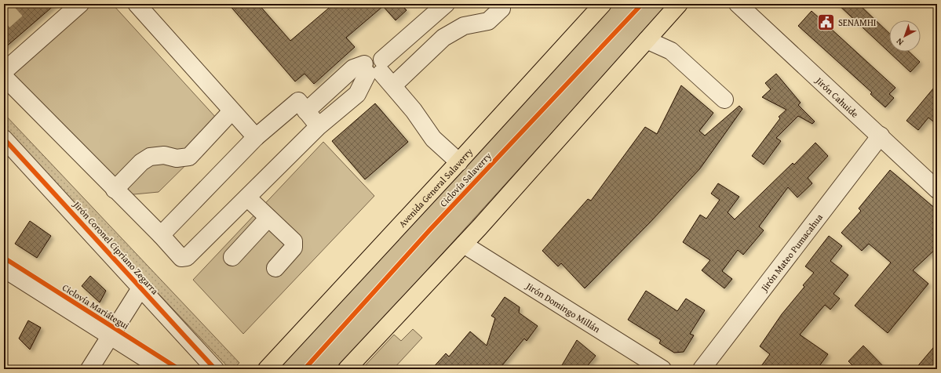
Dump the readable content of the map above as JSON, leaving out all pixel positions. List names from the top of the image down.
{
  "streets": {
    "main road": ["Avenida General Salaverry"],
    "street": [
      "Jirón Cahuide",
      "Jirón Coronel Cipriano Zegarra",
      "Jirón Mateo Pumacahua",
      "Jirón Domingo Millán"
    ],
    "cycle path": ["Ciclovía Salaverry", "Ciclovía Mariátegui"]
  },
  "crossings": [
    ["Jirón Cahuide", "Jirón Mateo Pumacahua"]
  ],
  "places": {
    "public building": ["SENAMHI"]
  },
  "north": "bottom left"
}
